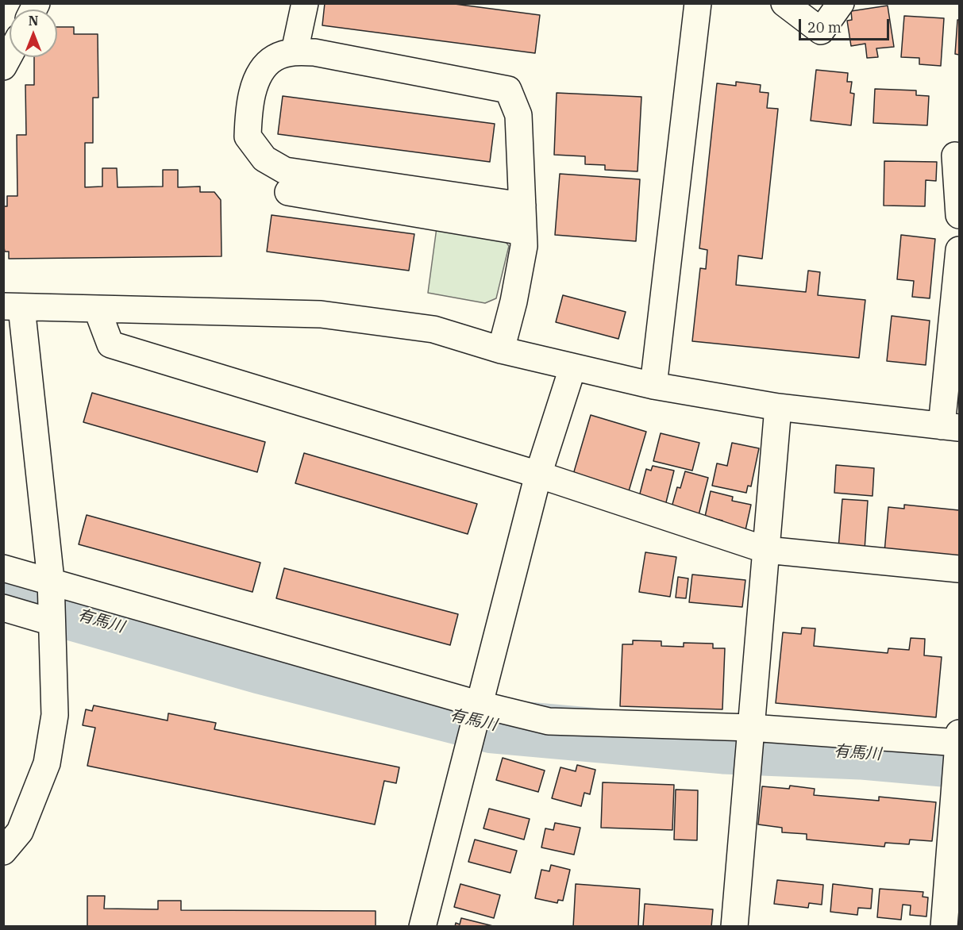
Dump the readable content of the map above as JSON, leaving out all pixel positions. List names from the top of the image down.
{
  "water": ["有馬川"],
  "scale_bar": "20 m",
  "north": "top"
}
